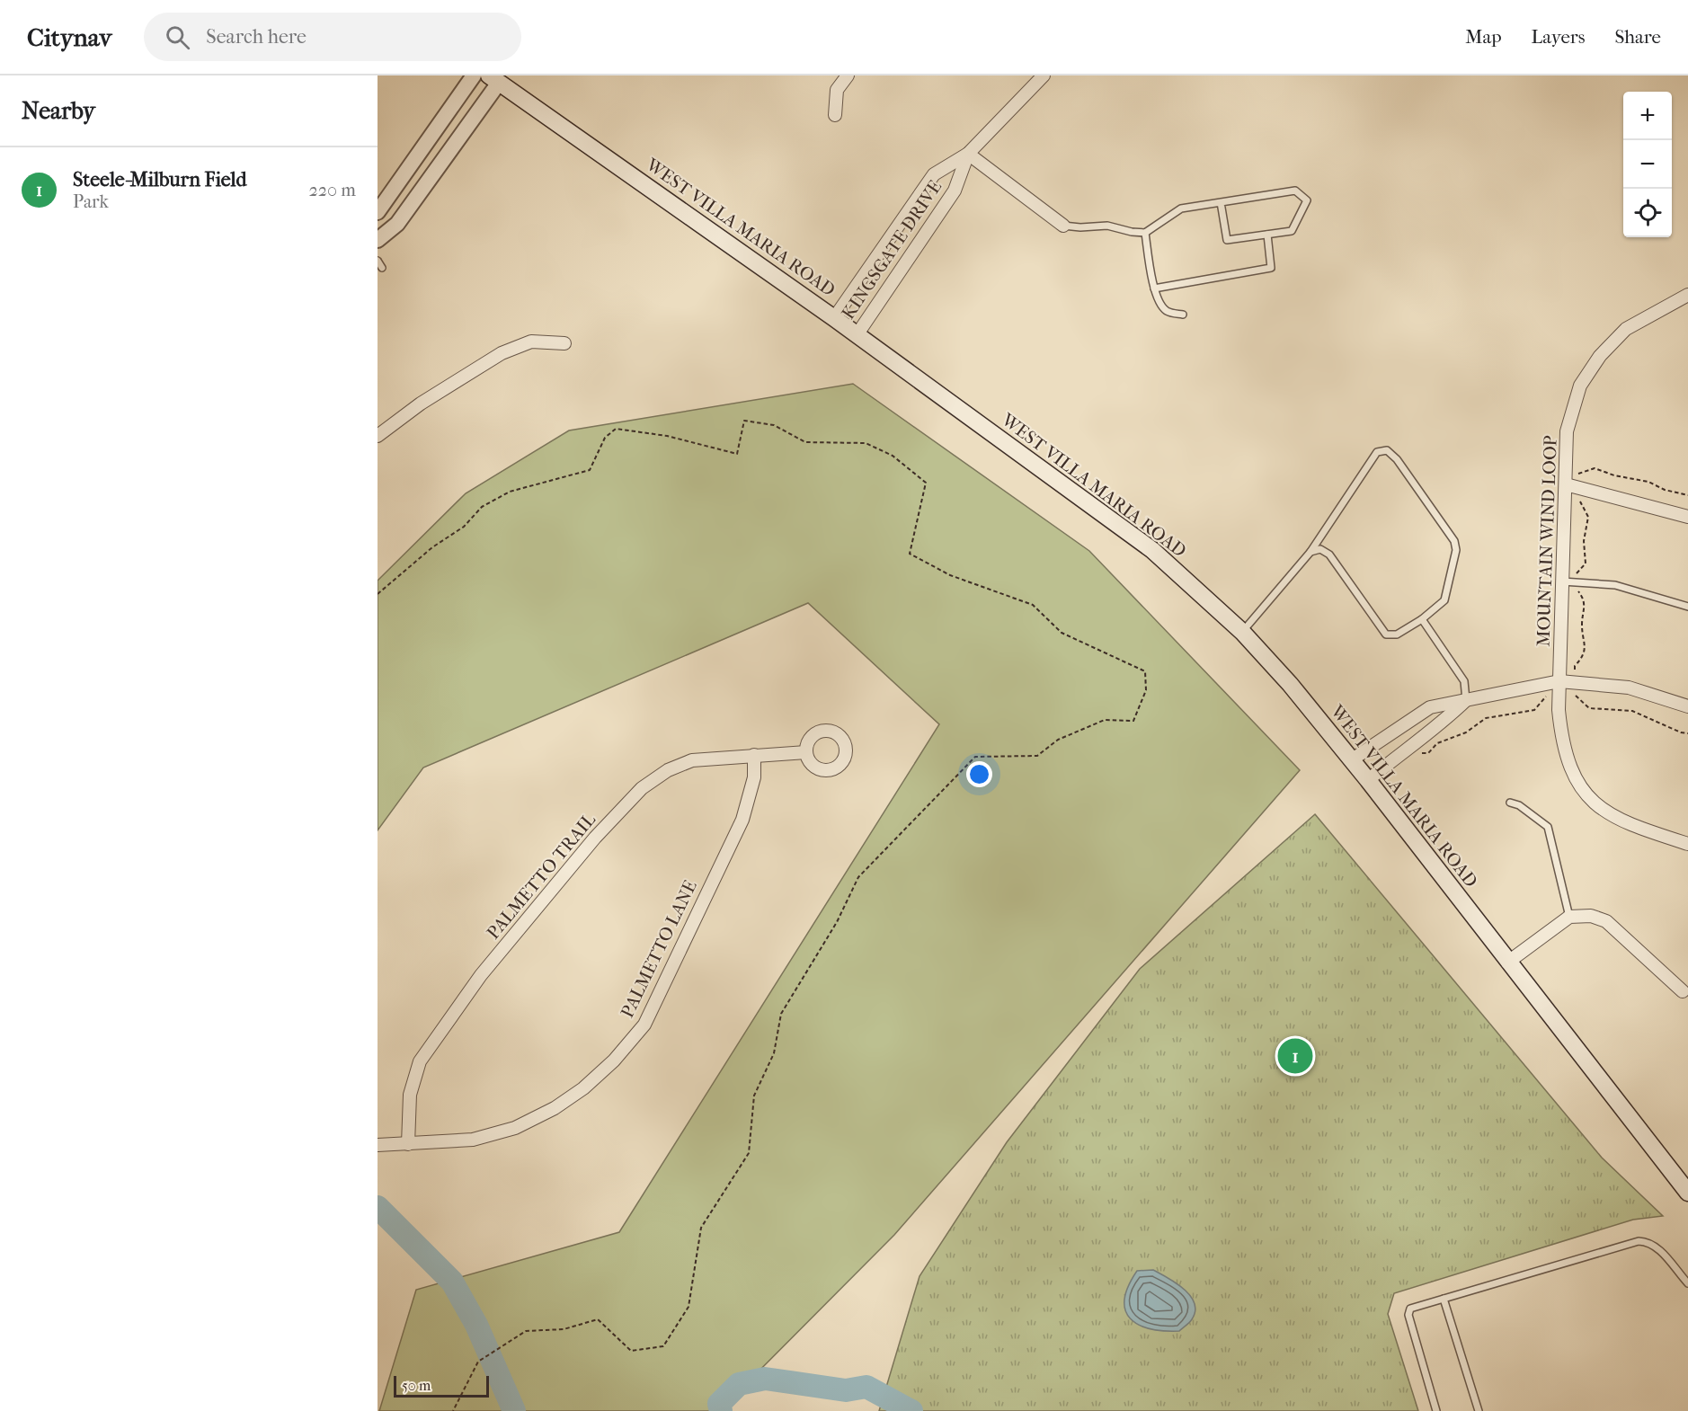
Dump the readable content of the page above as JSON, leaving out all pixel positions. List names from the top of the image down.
{
  "streets": {
    "main road": ["WEST VILLA MARIA ROAD"],
    "street": [
      "KINGSGATE DRIVE",
      "MOUNTAIN WIND LOOP",
      "PALMETTO TRAIL",
      "PALMETTO LANE"
    ]
  },
  "crossings": [
    ["WEST VILLA MARIA ROAD", "KINGSGATE DRIVE"],
    ["PALMETTO TRAIL", "PALMETTO LANE"]
  ],
  "scale_bar": "50 m",
  "page": {
    "header": "Citynav",
    "search": "Search here",
    "nav": ["Map", "Layers", "Share"],
    "heading": "Nearby",
    "map_buttons": ["+", "−"],
    "list": [
      {
        "mark": "1",
        "name": "Steele-Milburn Field",
        "note": "Park",
        "value": "220 m"
      }
    ],
    "pins": "1",
    "scale": "50 m"
  }
}
